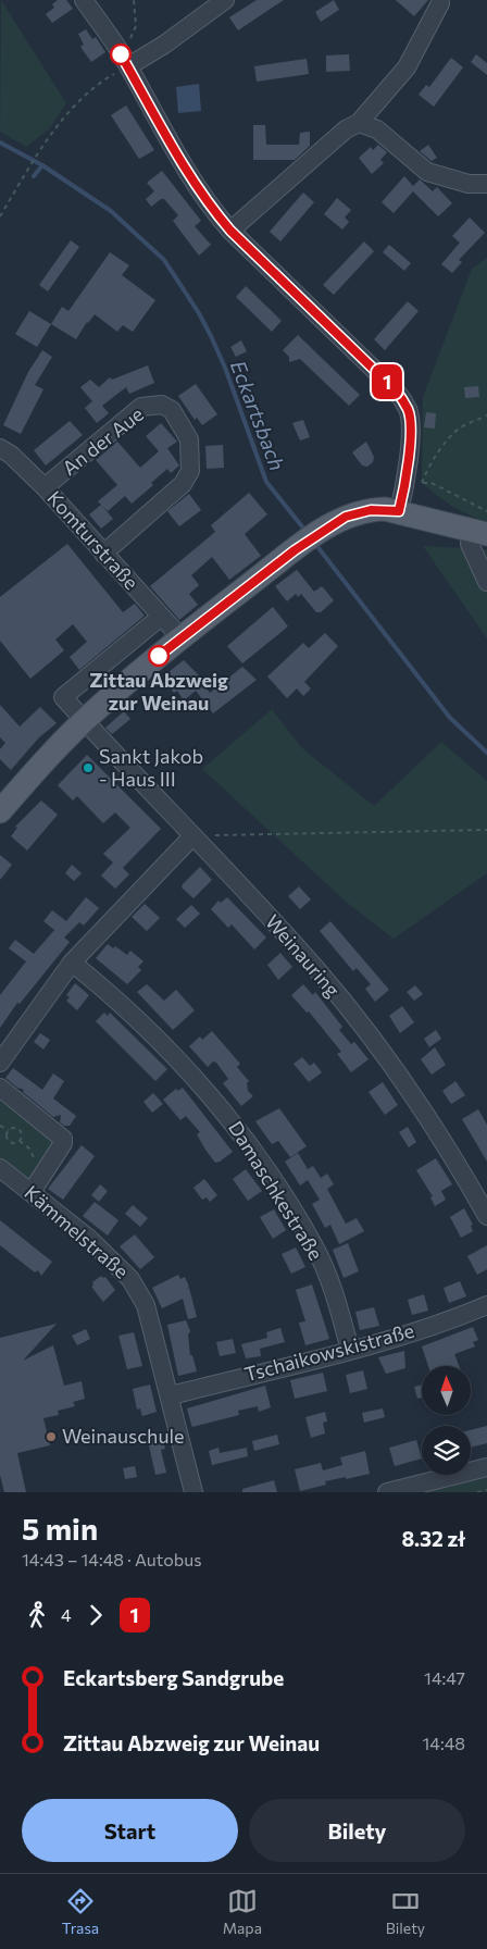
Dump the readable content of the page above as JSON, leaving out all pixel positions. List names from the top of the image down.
{
  "streets": {
    "street": [
      "An der Aue",
      "Komturstraße",
      "Weinauring",
      "Damaschkestraße",
      "Kämmelstraße",
      "Tschaikowskistraße"
    ]
  },
  "crossings": [
    ["An der Aue", "Komturstraße"],
    ["Komturstraße", "Weinauring"],
    ["Damaschkestraße", "Tschaikowskistraße"],
    ["Kämmelstraße", "Tschaikowskistraße"]
  ],
  "water": ["Eckartsbach"],
  "places": ["Zittau Abzweig zur Weinau", "Sankt Jakob - Haus III", "Weinauschule"],
  "lines": ["bus line 1"],
  "north": "top",
  "page": {
    "on_map": "1",
    "heading": ["5 min", "14:43 – 14:48 · Autobus", "8.32 zł"],
    "legs": ["4", "1"],
    "list": [
      {
        "name": "Eckartsberg Sandgrube",
        "value": "14:47"
      },
      {
        "name": "Zittau Abzweig zur Weinau",
        "value": "14:48"
      }
    ],
    "buttons": ["Start", "Bilety"],
    "tabs": ["Trasa", "Mapa", "Bilety"]
  }
}
